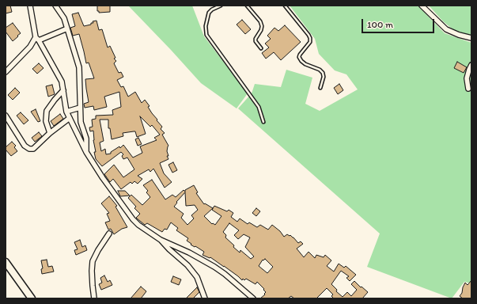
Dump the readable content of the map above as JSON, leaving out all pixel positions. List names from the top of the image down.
{
  "scale_bar": "100 m"
}
